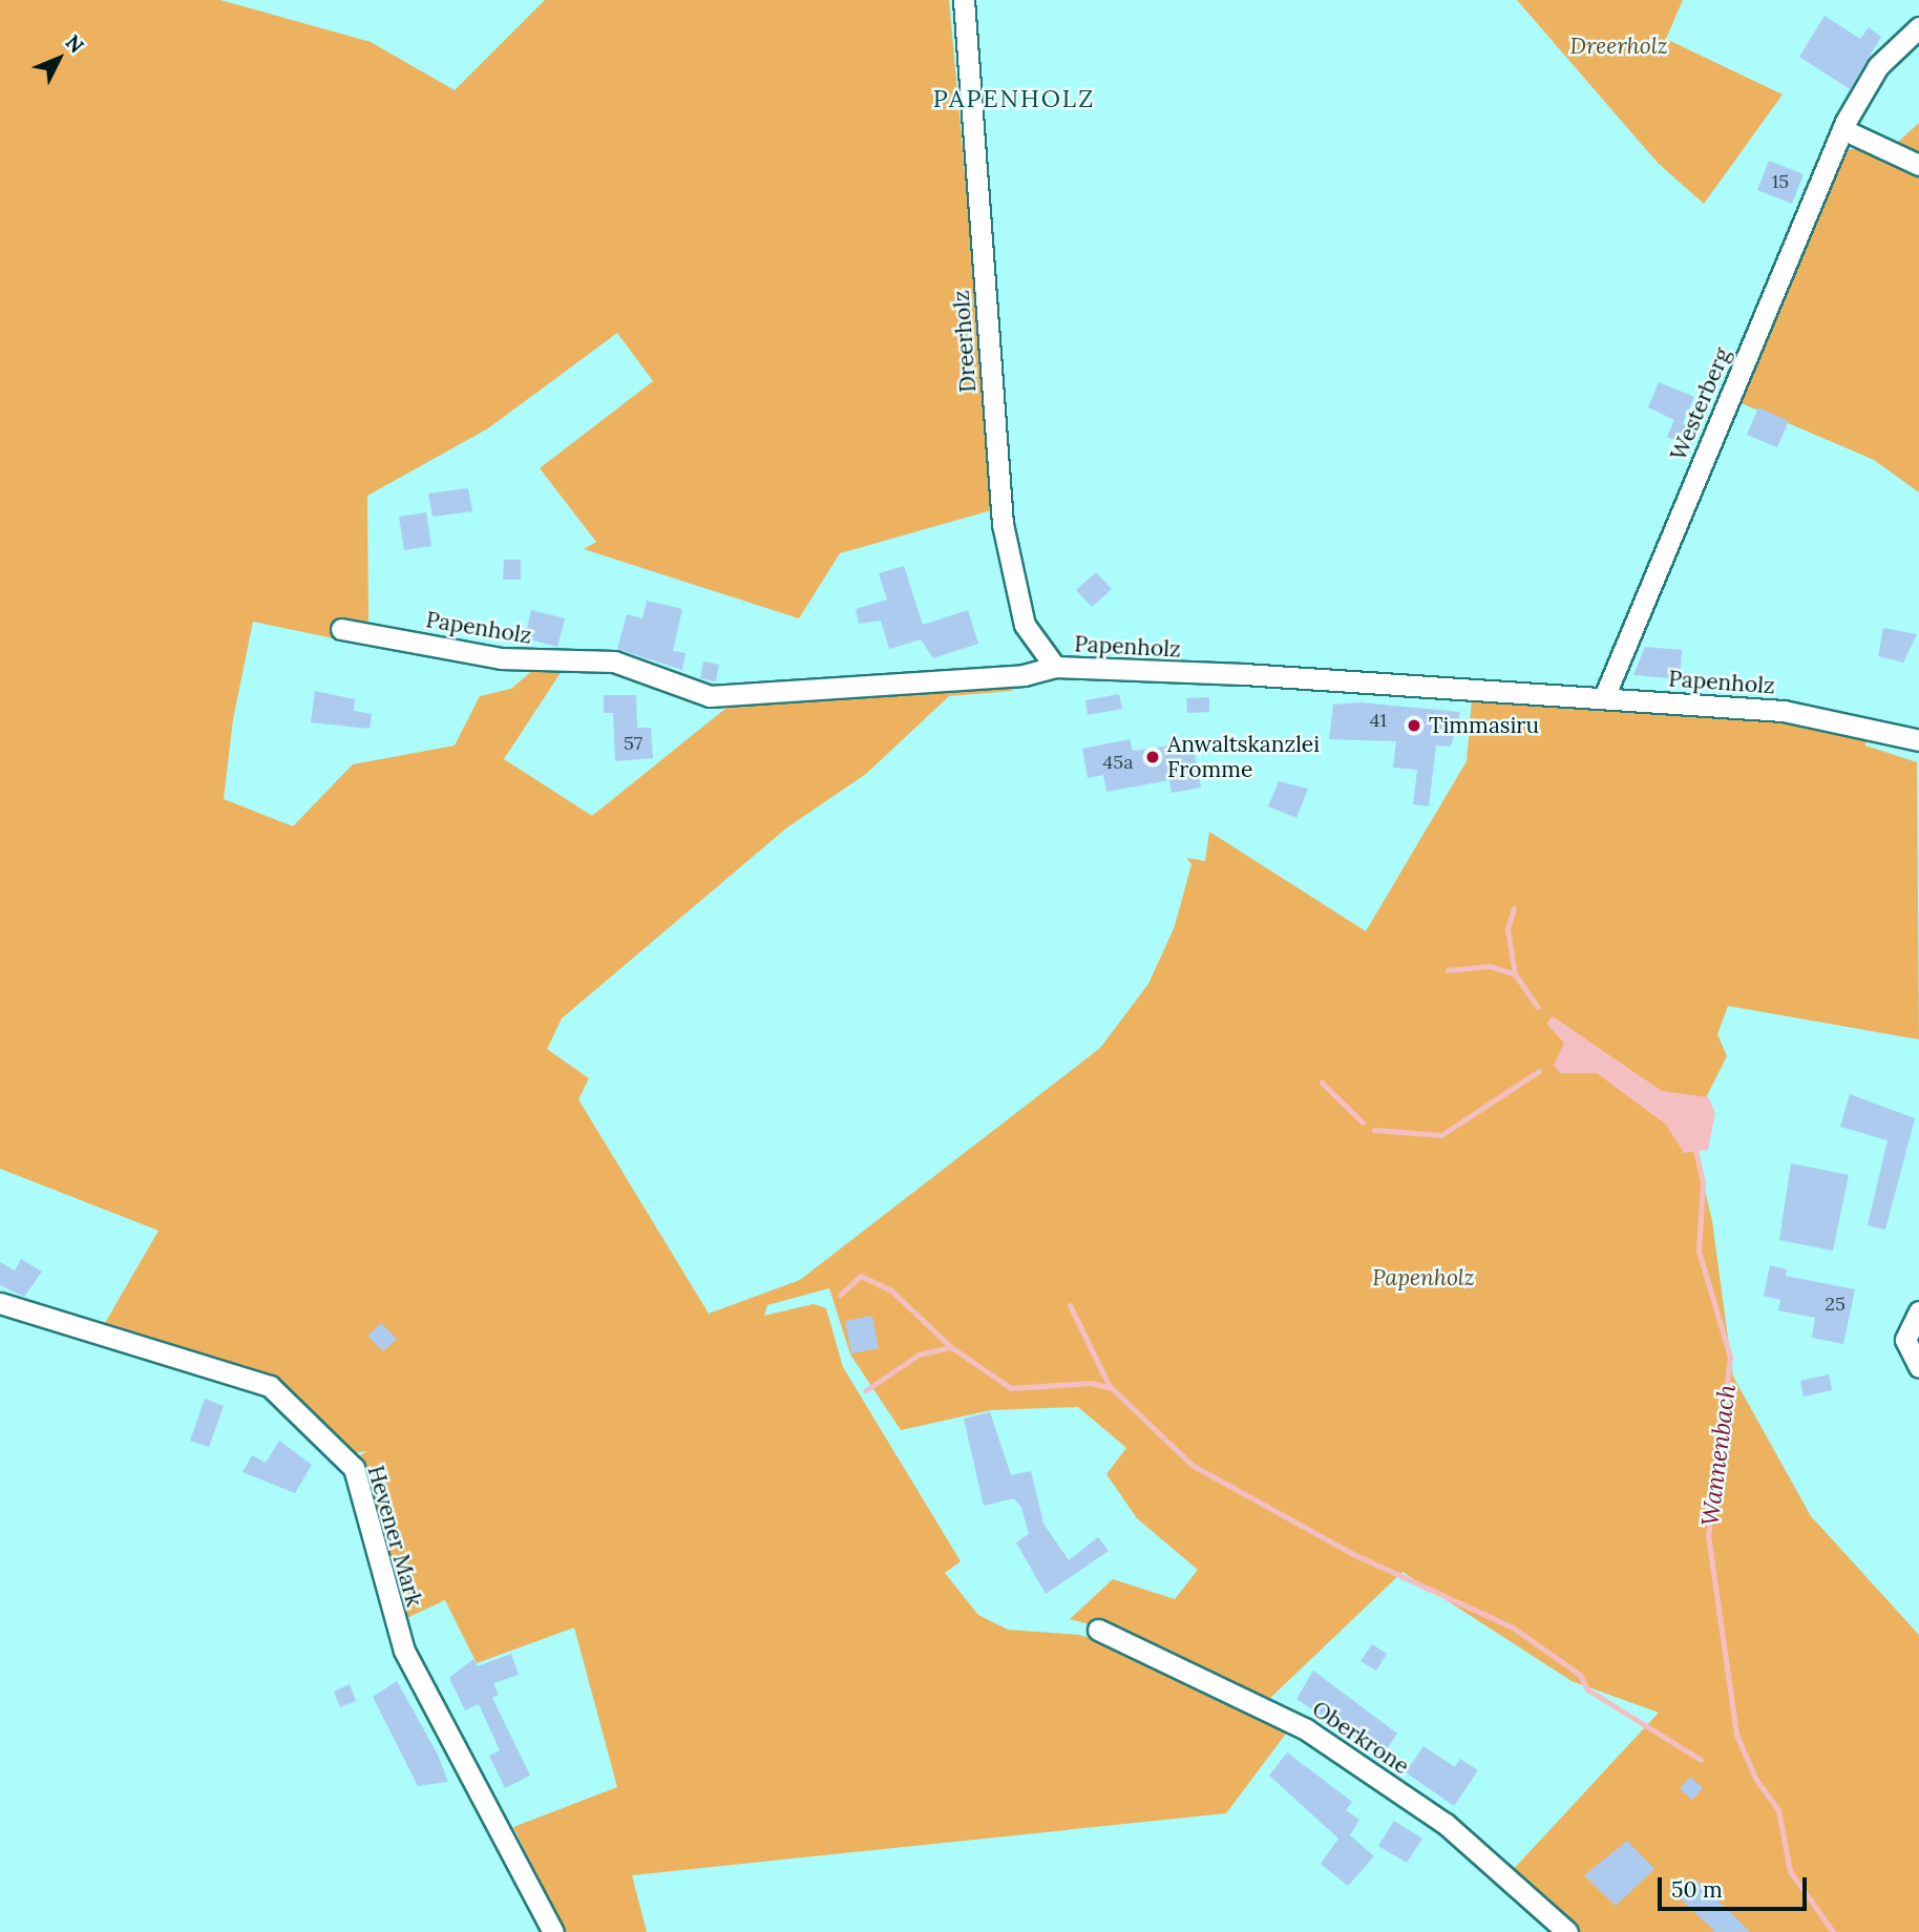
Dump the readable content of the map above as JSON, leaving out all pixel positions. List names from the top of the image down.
{
  "streets": {
    "street": [
      "Dreerholz",
      "Westerberg",
      "Papenholz",
      "Hevener Mark",
      "Oberkrone"
    ]
  },
  "crossings": [
    ["Dreerholz", "Papenholz"],
    ["Westerberg", "Papenholz"]
  ],
  "districts": ["PAPENHOLZ"],
  "water": ["Wannenbach"],
  "parks": ["Dreerholz", "Papenholz"],
  "places": ["Timmasiru", "Anwaltskanzlei Fromme"],
  "house_numbers": [
    "15",
    "41",
    "57",
    "45a",
    "25"
  ],
  "scale_bar": "50 m",
  "north": "top right"
}
